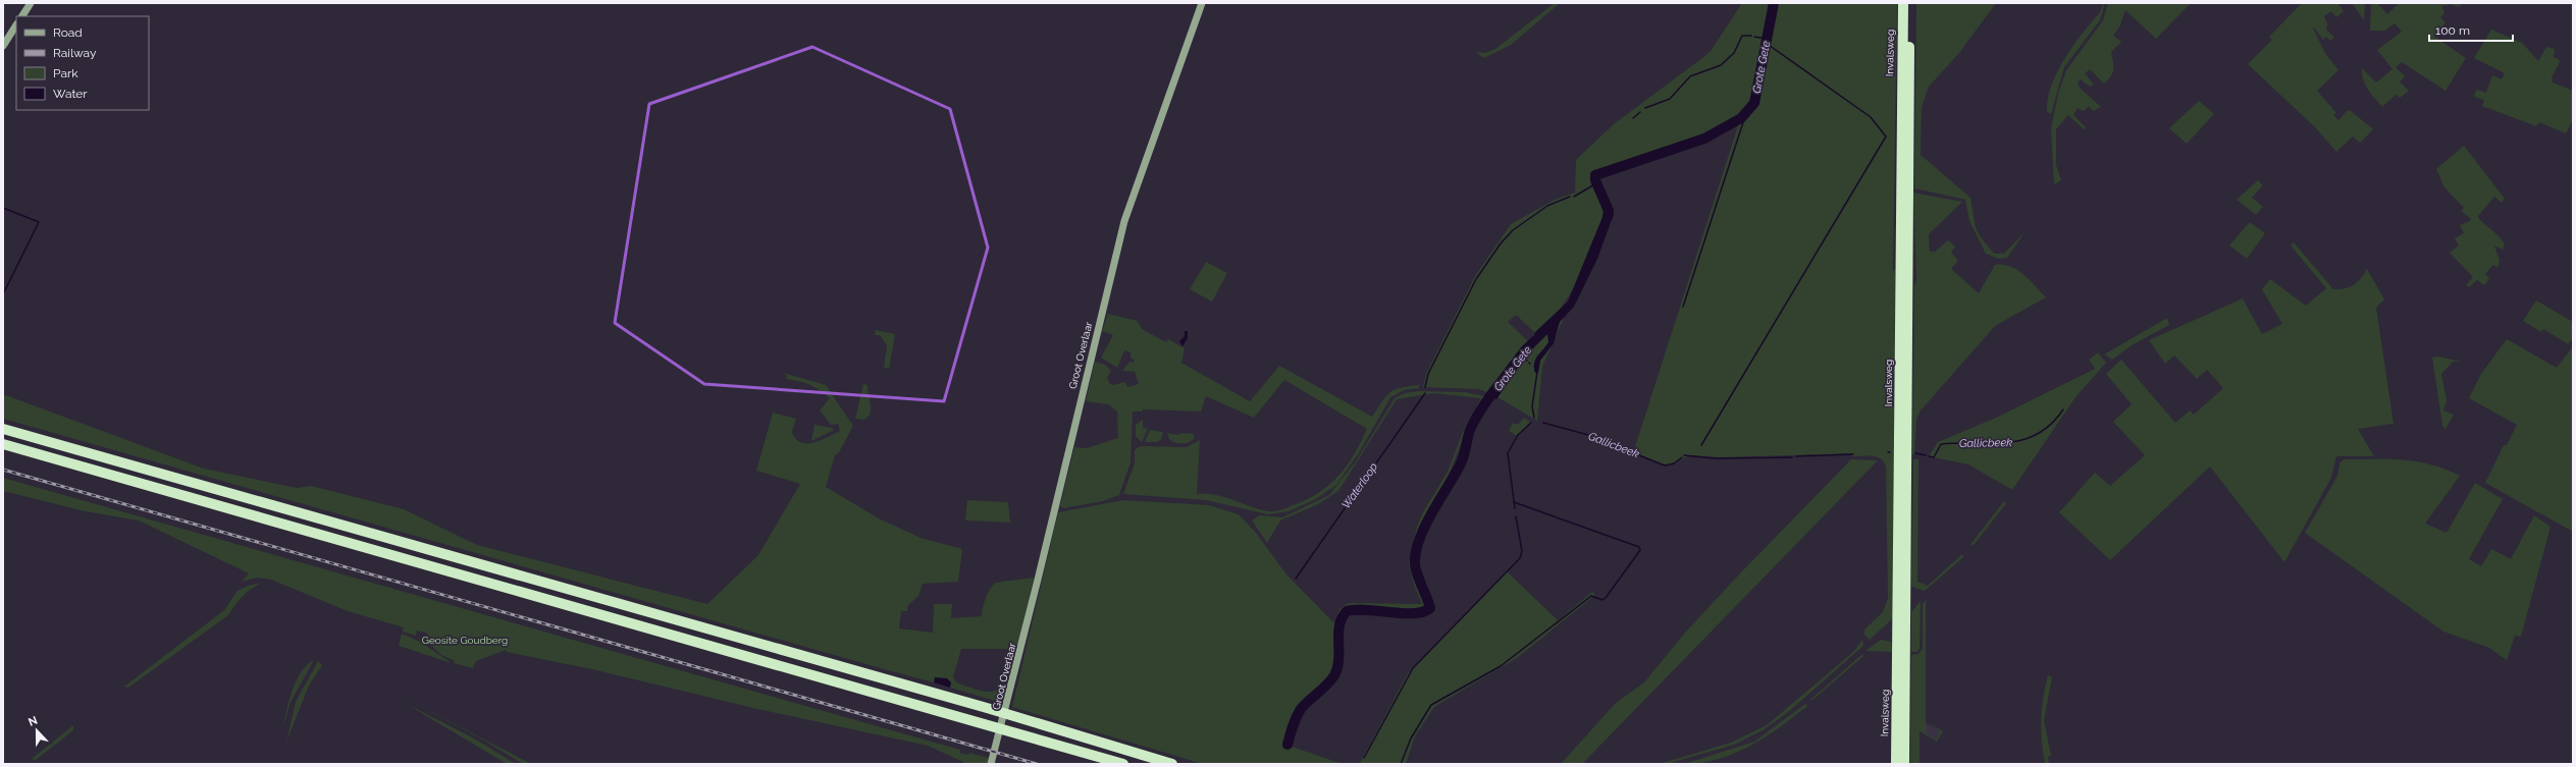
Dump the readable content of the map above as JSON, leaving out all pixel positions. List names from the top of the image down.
{
  "streets": {
    "highway": ["Invalsweg"],
    "main road": ["Groot Overlaar"]
  },
  "water": ["Grote Gete", "Gallicbeek", "Waterloop"],
  "parks": ["Geosite Goudberg"],
  "legend": [
    "Road",
    "Railway",
    "Park",
    "Water"
  ],
  "scale_bar": "100 m",
  "north": "top"
}
